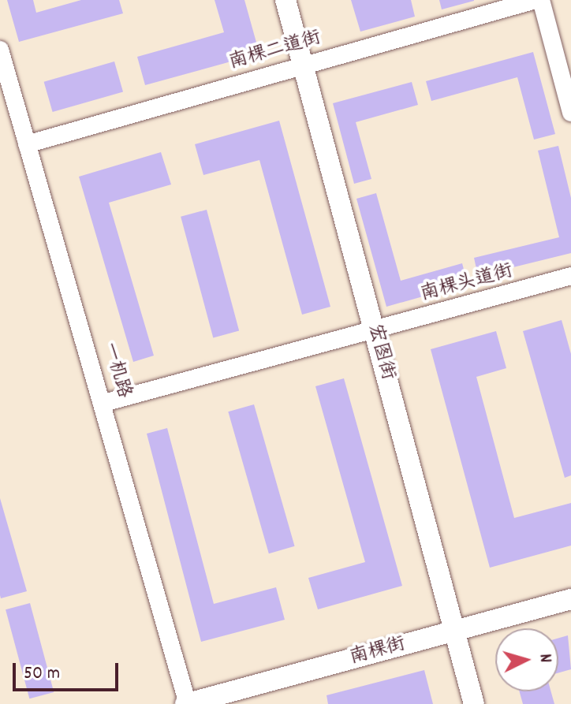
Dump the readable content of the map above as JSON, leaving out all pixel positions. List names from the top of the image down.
{
  "streets": {
    "street": [
      "南棵二道街",
      "南棵头道街",
      "宏图街",
      "一机路",
      "南棵街"
    ]
  },
  "crossings": [
    ["南棵二道街", "宏图街"],
    ["南棵二道街", "一机路"],
    ["南棵头道街", "宏图街"],
    ["南棵头道街", "一机路"],
    ["宏图街", "南棵街"],
    ["一机路", "南棵街"]
  ],
  "scale_bar": "50 m",
  "north": "right"
}
